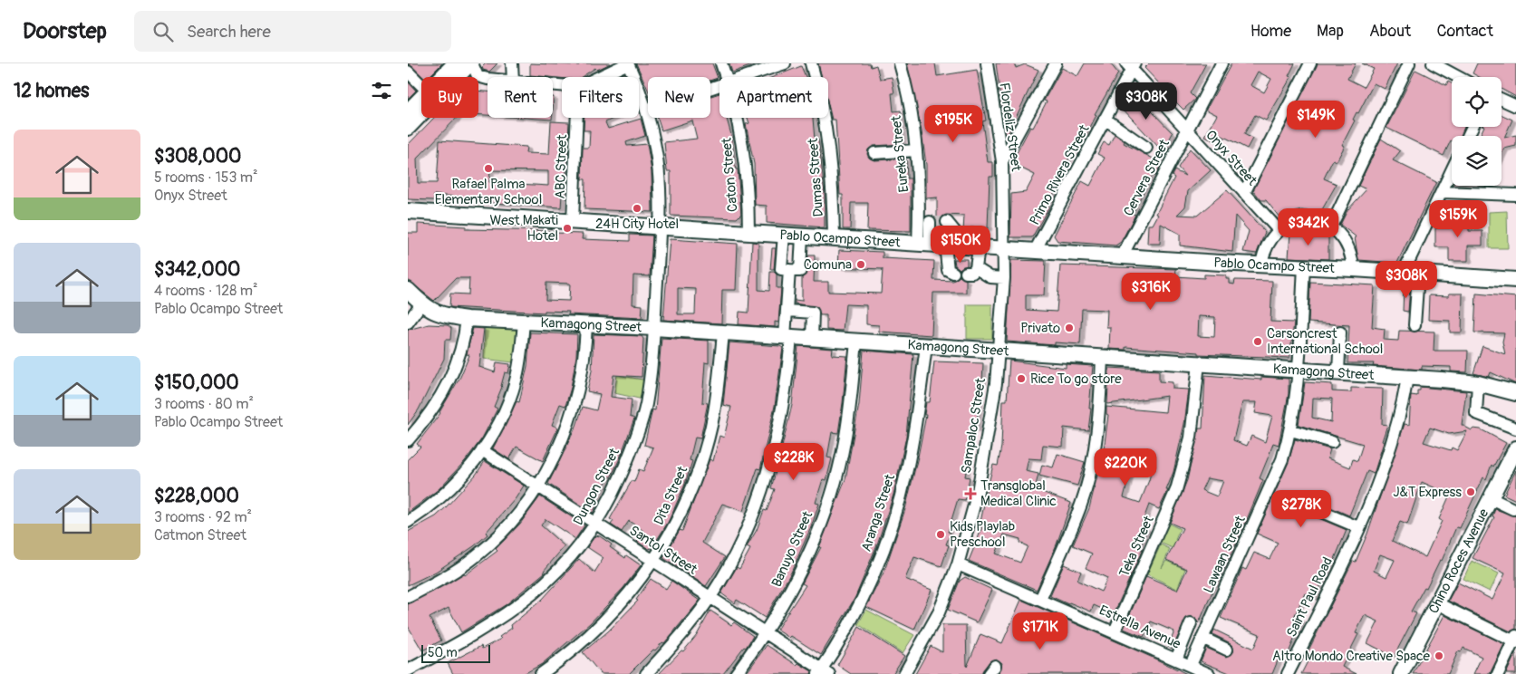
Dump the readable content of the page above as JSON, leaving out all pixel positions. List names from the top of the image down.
{
  "streets": {
    "main road": ["Pablo Ocampo Street", "Kamagong Street", "Chino Roces Avenue"],
    "street": [
      "Flordeliz Street",
      "Eureka Street",
      "Onyx Street",
      "ABC Street",
      "Caton Street",
      "Primo Rivera Street",
      "Dumas Street",
      "Cervera Street",
      "Sampaloc Street",
      "Dungon Street",
      "Dita Street",
      "Aranga Street",
      "Teka Street",
      "Banuyo Street",
      "Santol Street",
      "Lawaan Street",
      "Saint Paul Road",
      "Estrella Avenue"
    ]
  },
  "crossings": [
    ["Flordeliz Street", "Pablo Ocampo Street"],
    ["Flordeliz Street", "Sampaloc Street"],
    ["Eureka Street", "Pablo Ocampo Street"],
    ["Onyx Street", "Primo Rivera Street"],
    ["Onyx Street", "Cervera Street"],
    ["ABC Street", "Pablo Ocampo Street"],
    ["Caton Street", "Pablo Ocampo Street"],
    ["Primo Rivera Street", "Pablo Ocampo Street"],
    ["Dumas Street", "Pablo Ocampo Street"],
    ["Cervera Street", "Pablo Ocampo Street"],
    ["Pablo Ocampo Street", "Sampaloc Street"],
    ["Pablo Ocampo Street", "Dungon Street"],
    ["Pablo Ocampo Street", "Lawaan Street"],
    ["Kamagong Street", "Sampaloc Street"],
    ["Kamagong Street", "Dungon Street"],
    ["Kamagong Street", "Dita Street"],
    ["Kamagong Street", "Aranga Street"],
    ["Kamagong Street", "Teka Street"],
    ["Kamagong Street", "Banuyo Street"],
    ["Kamagong Street", "Lawaan Street"],
    ["Kamagong Street", "Saint Paul Road"],
    ["Sampaloc Street", "Estrella Avenue"],
    ["Dungon Street", "Santol Street"],
    ["Dita Street", "Santol Street"],
    ["Aranga Street", "Santol Street"],
    ["Teka Street", "Estrella Avenue"],
    ["Banuyo Street", "Santol Street"],
    ["Lawaan Street", "Estrella Avenue"]
  ],
  "places": {
    "other": [
      "Rafael Palma Elementary School",
      "24H City Hotel",
      "West Makati Hotel",
      "Comuna",
      "Privato",
      "Carsoncrest International School",
      "Rice To go store",
      "J&T Express",
      "Kids Playlab Preschool",
      "Altro Mondo Creative Space"
    ],
    "health": ["Transglobal Medical Clinic"]
  },
  "scale_bar": "50 m",
  "page": {
    "header": "Doorstep",
    "search": "Search here",
    "nav": [
      "Home",
      "Map",
      "About",
      "Contact"
    ],
    "heading": "12 homes",
    "chip": [
      "Buy",
      "Rent",
      "Filters",
      "New",
      "Apartment"
    ],
    "price": [
      "$308K",
      "$149K",
      "$195K",
      "$159K",
      "$342K",
      "$150K",
      "$308K",
      "$316K",
      "$228K",
      "$220K",
      "$278K",
      "$171K"
    ],
    "list": [
      {
        "name": "$308,000",
        "note": "5 rooms · 153 m² · Onyx Street"
      },
      {
        "name": "$342,000",
        "note": "4 rooms · 128 m² · Pablo Ocampo Street"
      },
      {
        "name": "$150,000",
        "note": "3 rooms · 80 m² · Pablo Ocampo Street"
      },
      {
        "name": "$228,000",
        "note": "3 rooms · 92 m² · Catmon Street"
      }
    ],
    "scale": "50 m"
  }
}
